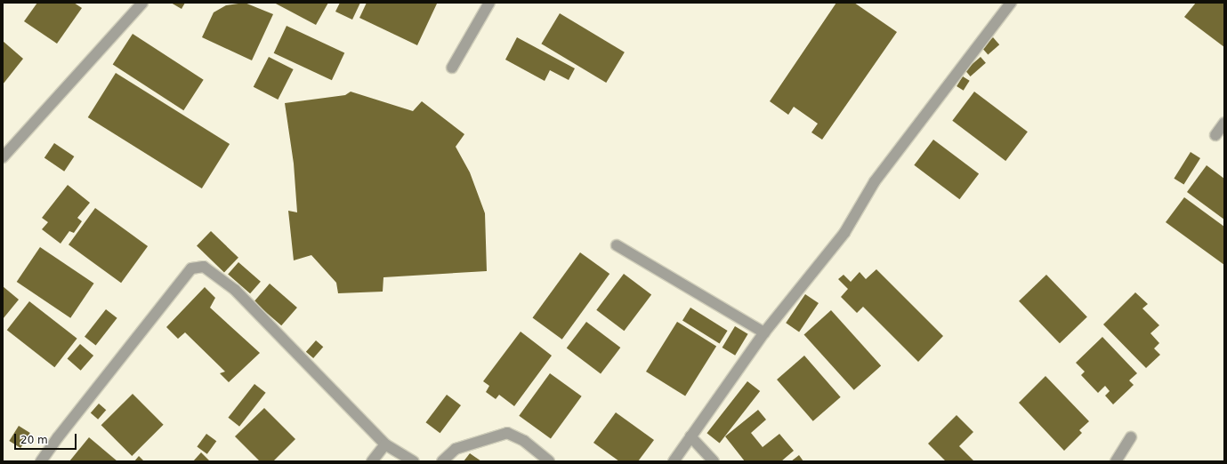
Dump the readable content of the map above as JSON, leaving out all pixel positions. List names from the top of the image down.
{
  "scale_bar": "20 m"
}
